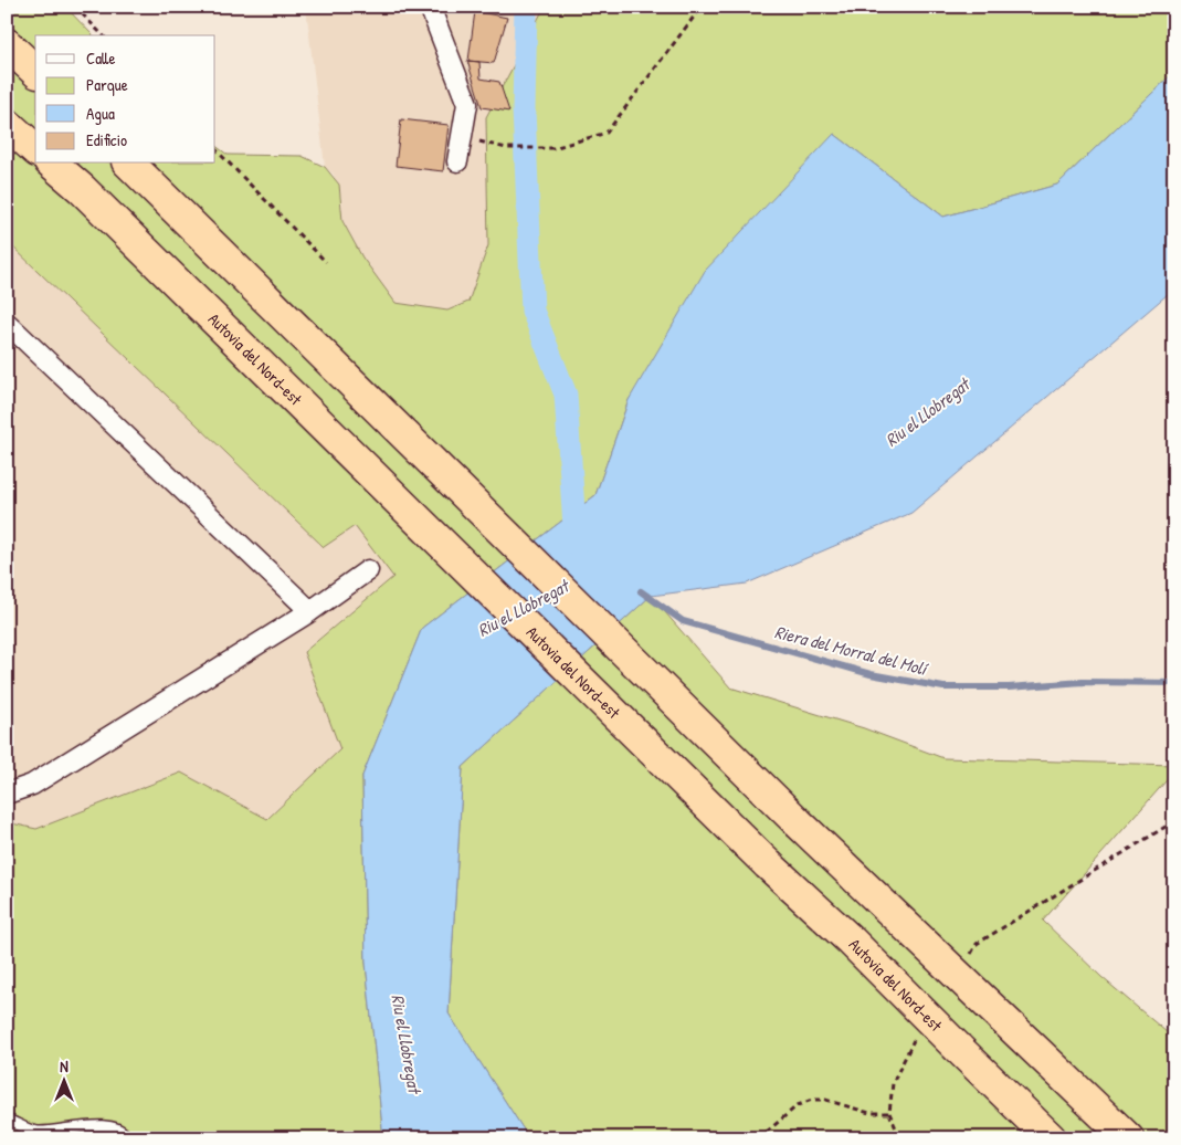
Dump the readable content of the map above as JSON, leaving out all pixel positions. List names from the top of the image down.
{
  "streets": {
    "highway": ["Autovia del Nord-est"]
  },
  "water": ["Riu el Llobregat", "Riera del Morral del Molí"],
  "legend": [
    "Calle",
    "Parque",
    "Agua",
    "Edificio"
  ],
  "north": "top"
}
